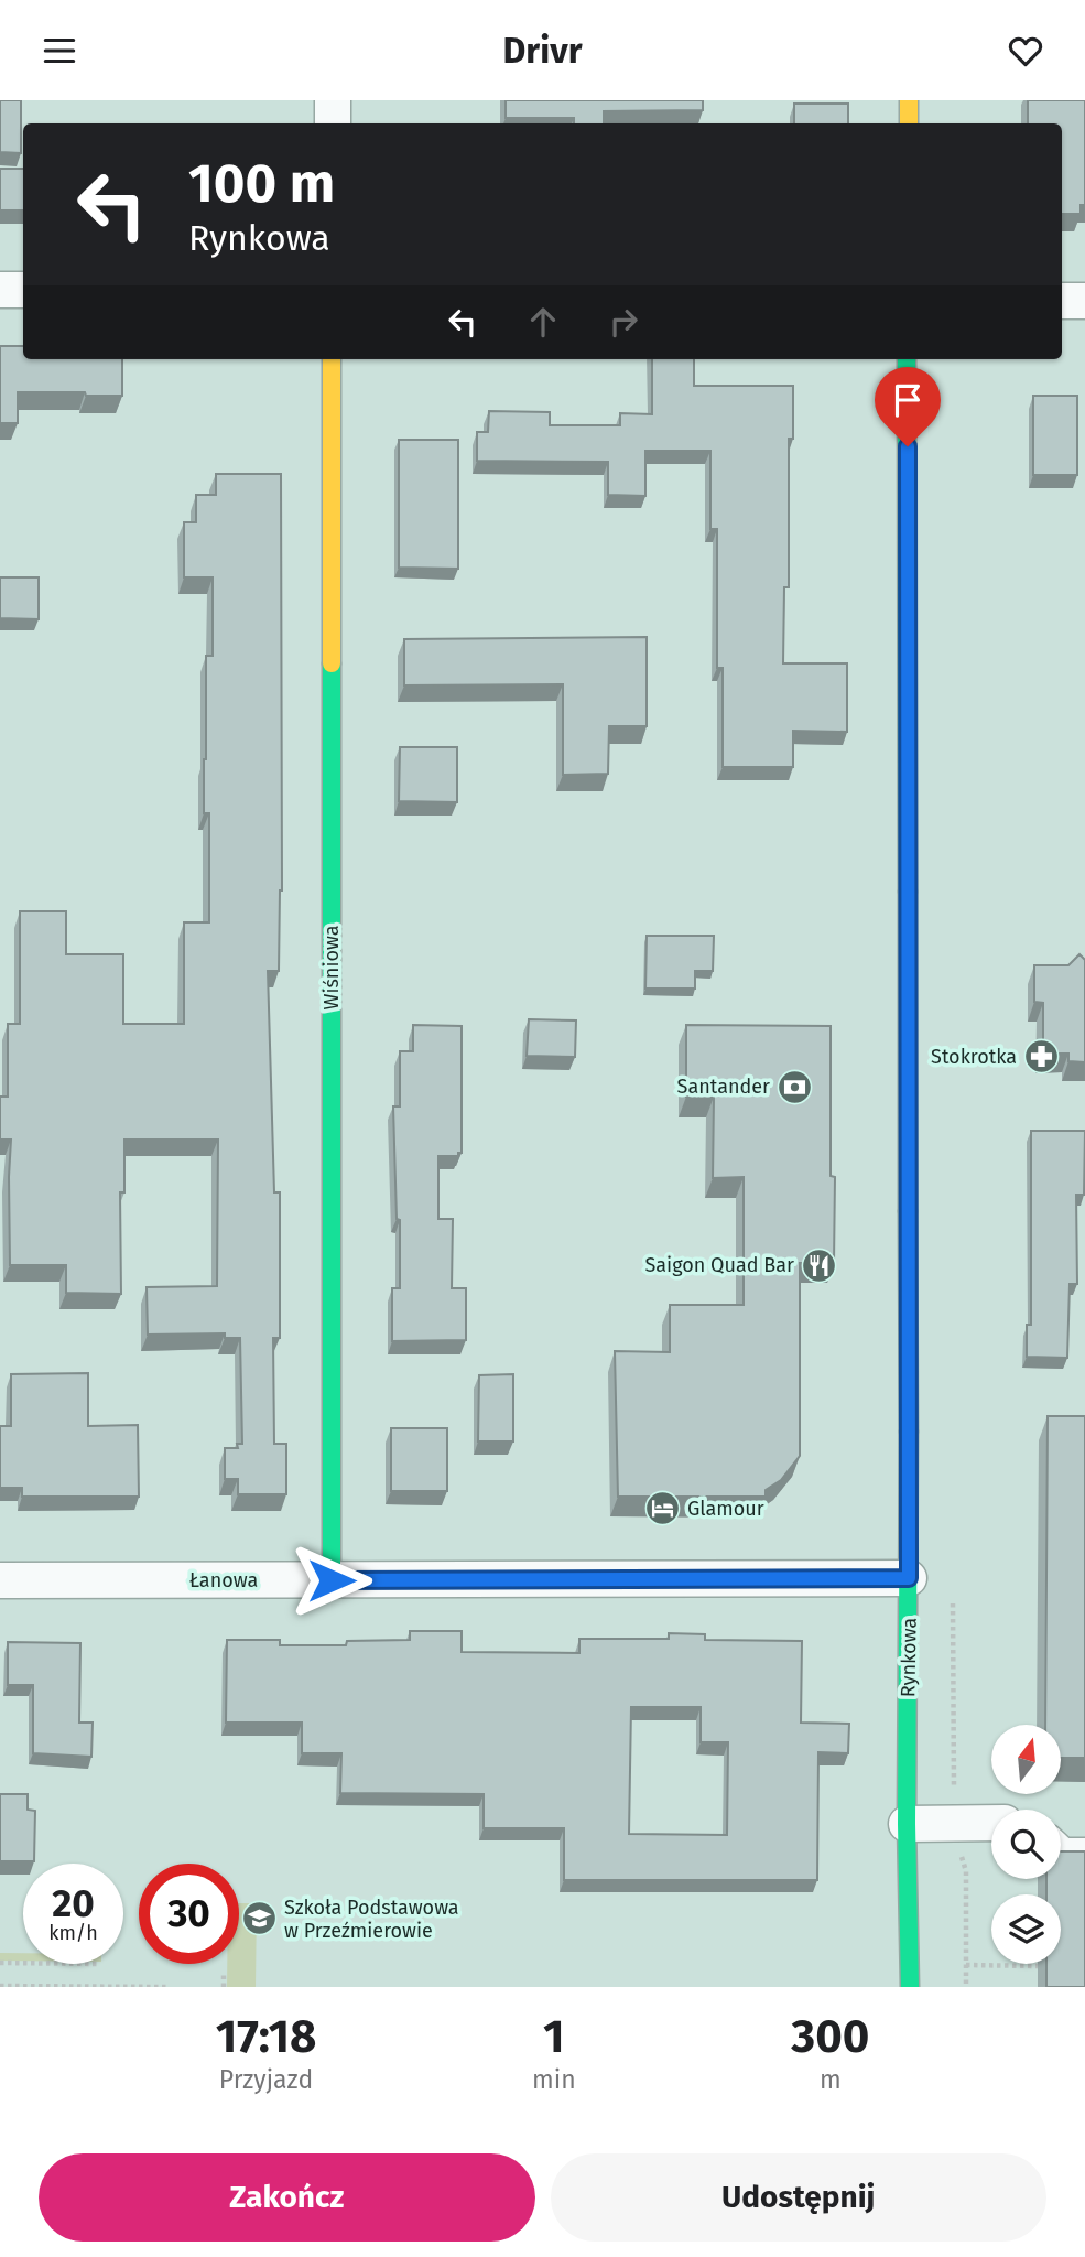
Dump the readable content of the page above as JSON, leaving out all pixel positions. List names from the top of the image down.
{
  "streets": {
    "street": ["Wiśniowa", "Łanowa", "Rynkowa"]
  },
  "crossings": [
    ["Wiśniowa", "Łanowa"],
    ["Łanowa", "Rynkowa"]
  ],
  "places": {
    "pharmacy": ["Stokrotka"],
    "bank": ["Santander"],
    "restaurant": ["Saigon Quad Bar"],
    "hotel": ["Glamour"],
    "school or university": ["Szkoła Podstawowa w Przeźmierowie"]
  },
  "north": "top",
  "page": {
    "header": "Drivr",
    "turn": ["100 m", "Rynkowa"],
    "speed": "20 km/h",
    "limit": "30",
    "eta": [
      "17:18",
      "Przyjazd",
      "1",
      "min",
      "300",
      "m"
    ],
    "buttons": ["Zakończ", "Udostępnij"]
  }
}
